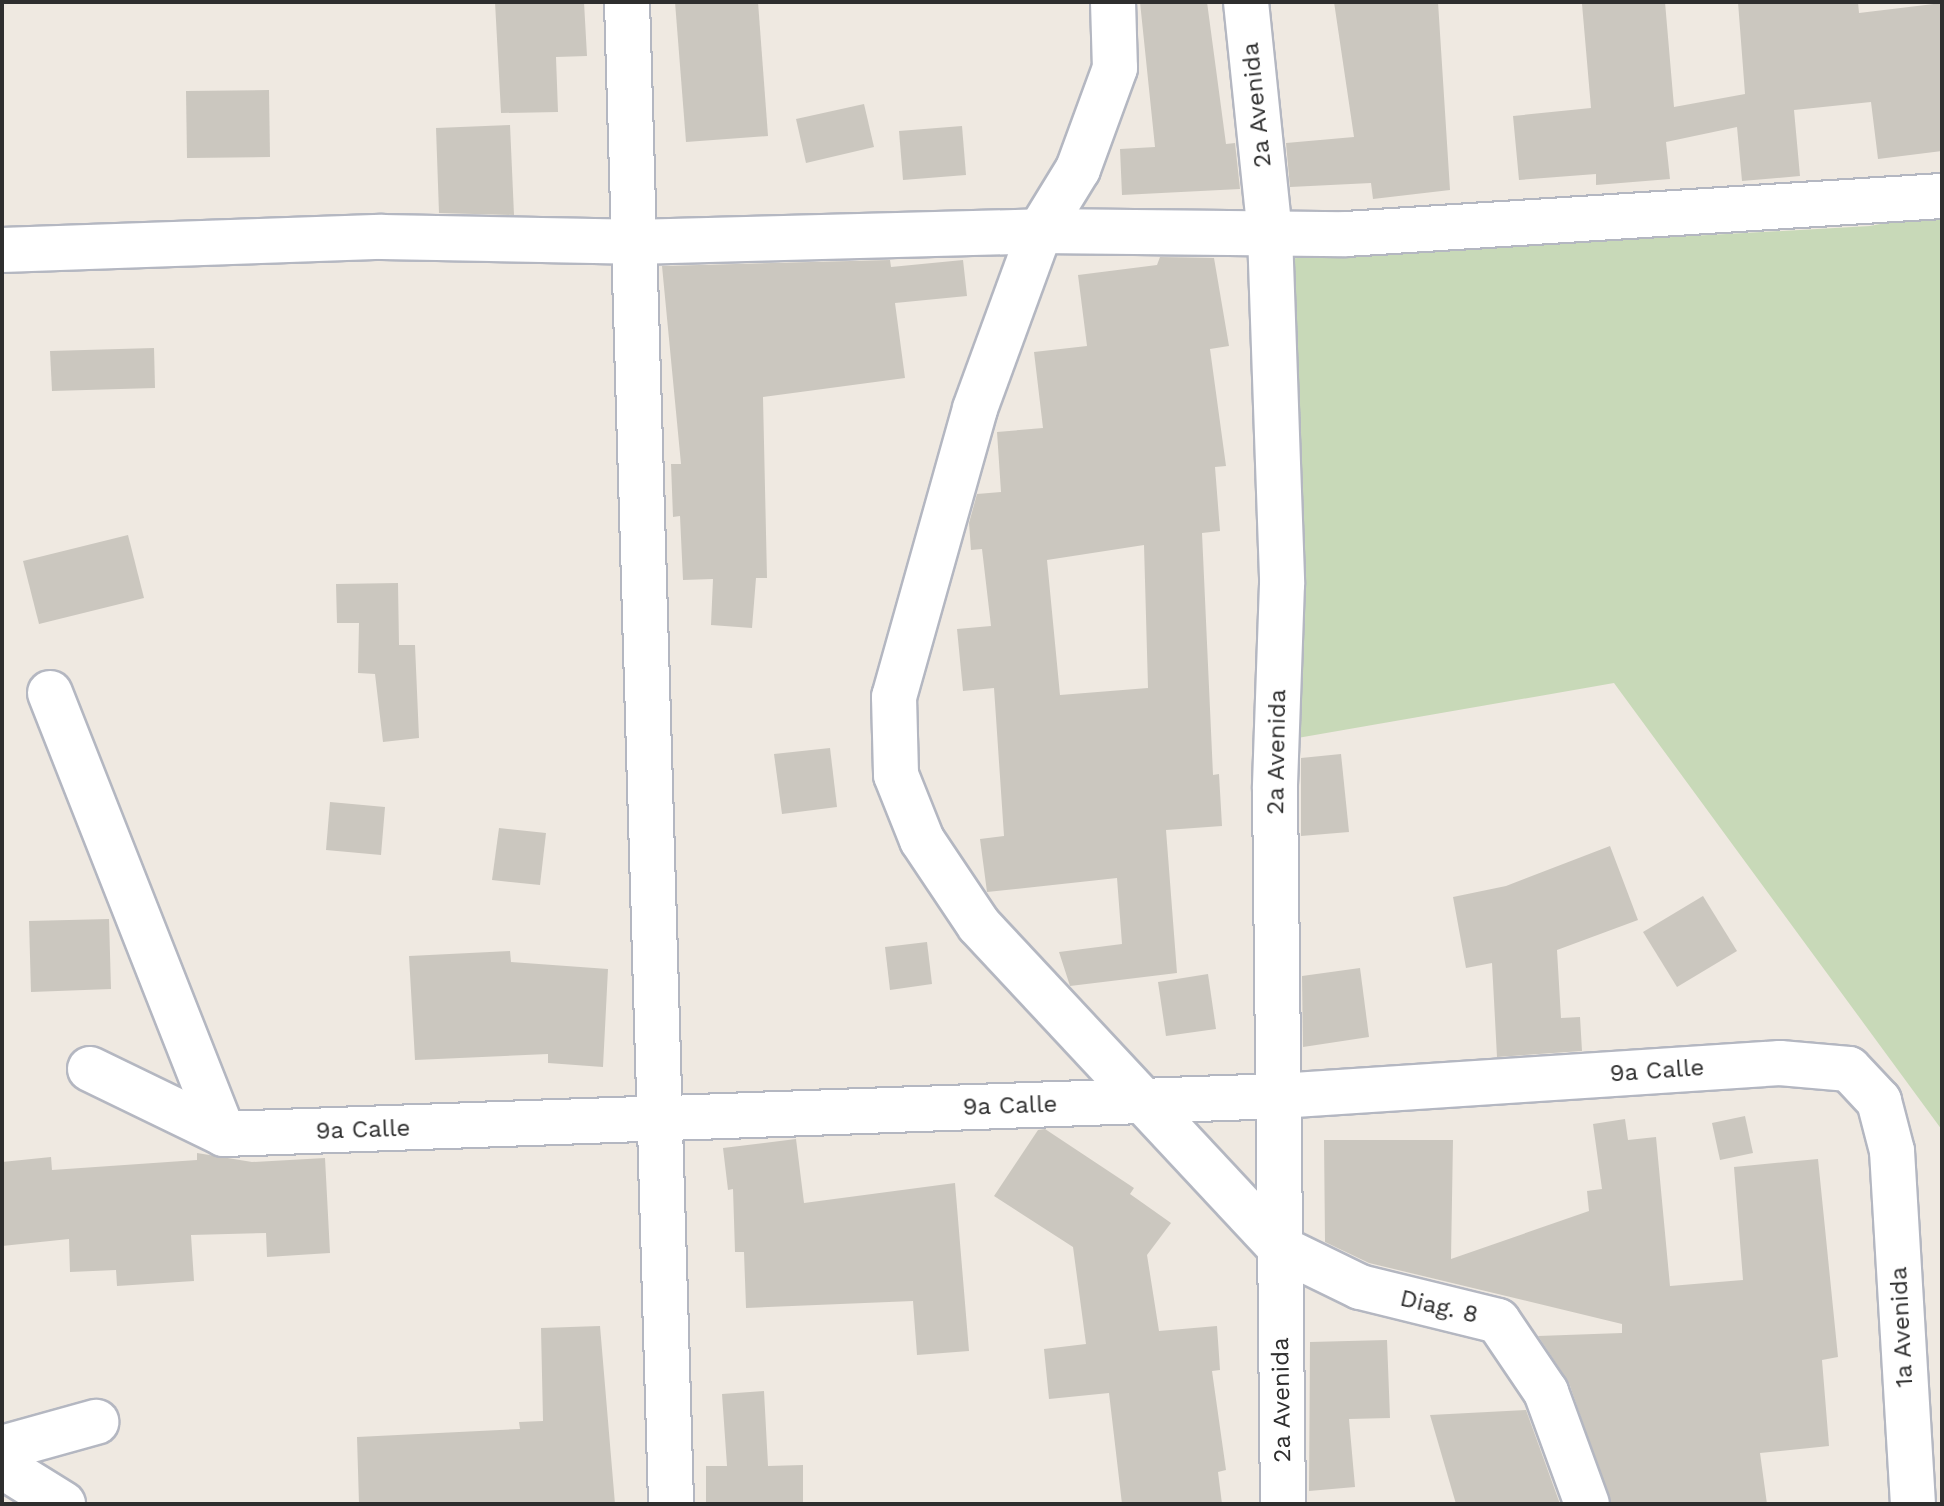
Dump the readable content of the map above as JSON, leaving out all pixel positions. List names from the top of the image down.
{
  "streets": {
    "street": [
      "2a Avenida",
      "9a Calle",
      "Diag. 8",
      "1a Avenida"
    ]
  },
  "crossings": [
    ["2a Avenida", "9a Calle"],
    ["2a Avenida", "Diag. 8"],
    ["9a Calle", "1a Avenida"]
  ]
}
